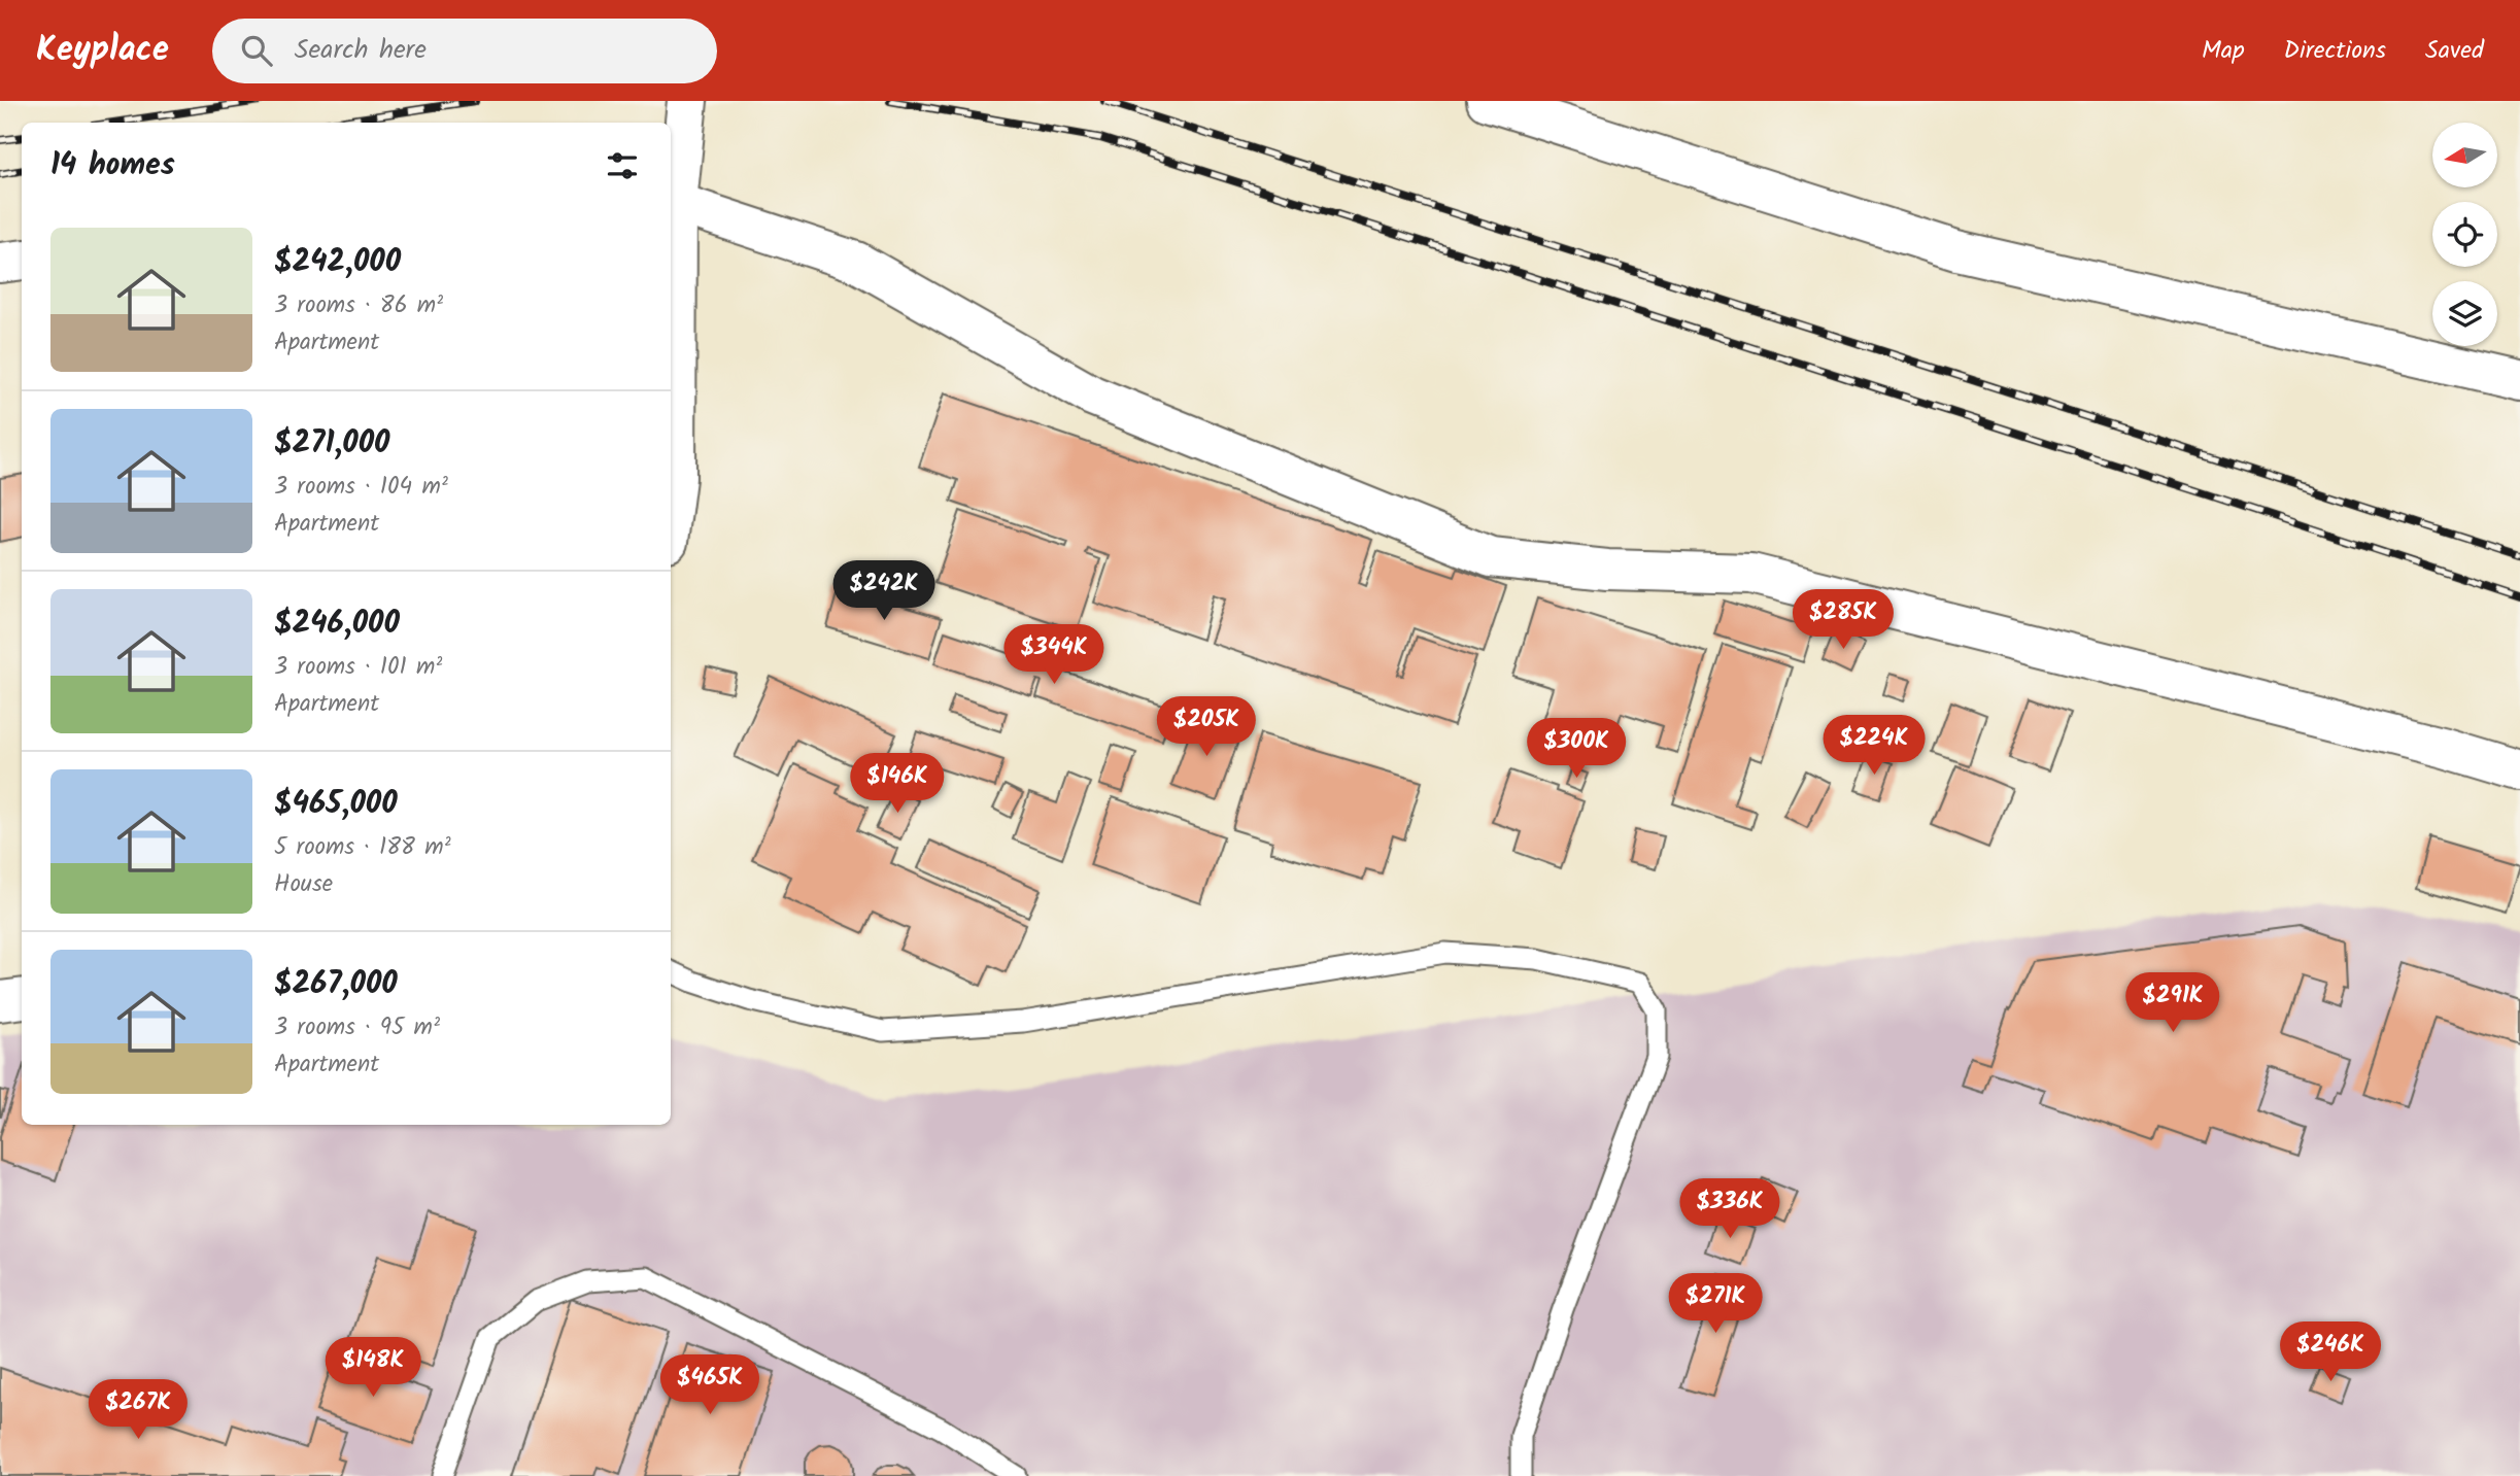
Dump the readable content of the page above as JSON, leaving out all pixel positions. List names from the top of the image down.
{
  "north": "left",
  "page": {
    "header": "Keyplace",
    "search": "Search here",
    "nav": ["Map", "Directions", "Saved"],
    "heading": "14 homes",
    "list": [
      {
        "name": "$242,000",
        "note": "3 rooms · 86 m² · Apartment"
      },
      {
        "name": "$271,000",
        "note": "3 rooms · 104 m² · Apartment"
      },
      {
        "name": "$246,000",
        "note": "3 rooms · 101 m² · Apartment"
      },
      {
        "name": "$465,000",
        "note": "5 rooms · 188 m² · House"
      },
      {
        "name": "$267,000",
        "note": "3 rooms · 95 m² · Apartment"
      }
    ],
    "price": [
      "$242K",
      "$285K",
      "$344K",
      "$205K",
      "$224K",
      "$300K",
      "$146K",
      "$291K",
      "$336K",
      "$271K",
      "$246K",
      "$148K",
      "$465K",
      "$267K"
    ]
  }
}
